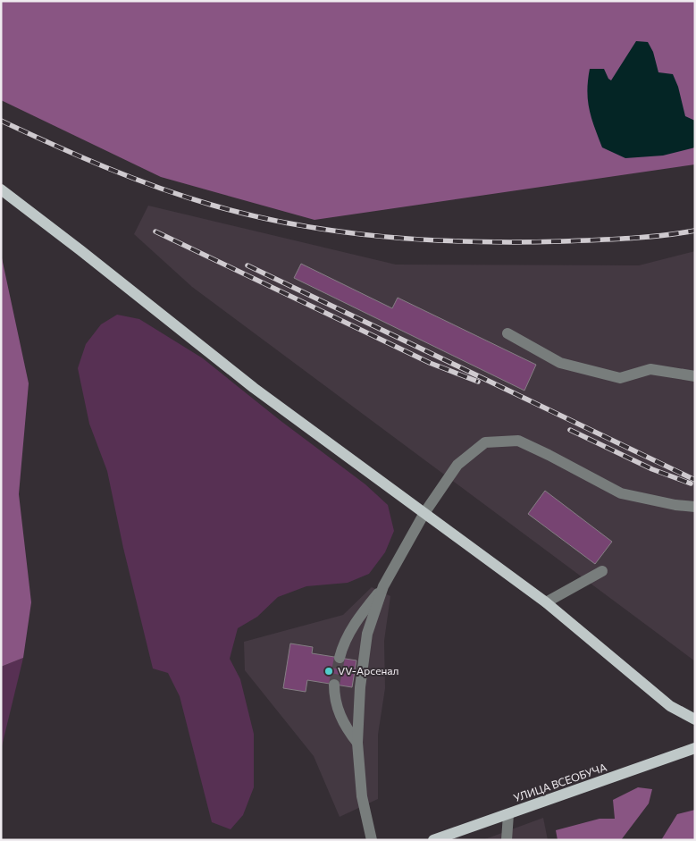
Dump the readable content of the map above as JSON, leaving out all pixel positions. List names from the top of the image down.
{
  "streets": {
    "main road": ["УЛИЦА ВСЕОБУЧА"]
  },
  "places": ["VV-Арсенал"]
}
